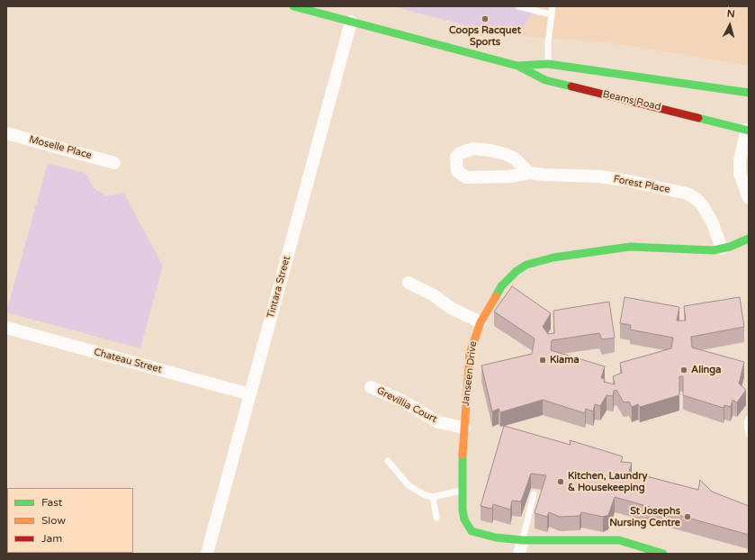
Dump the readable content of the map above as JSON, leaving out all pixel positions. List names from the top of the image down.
{
  "streets": {
    "street": [
      "Beams Road",
      "Moselle Place",
      "Forest Place",
      "Tintara Street",
      "Chateau Street",
      "Janseen Drive",
      "Grevillia Court"
    ]
  },
  "crossings": [
    ["Beams Road", "Tintara Street"],
    ["Forest Place", "Janseen Drive"],
    ["Tintara Street", "Chateau Street"],
    ["Janseen Drive", "Grevillia Court"]
  ],
  "places": [
    "Coops Racquet Sports",
    "Kiama",
    "Alinga",
    "Kitchen, Laundry & Housekeeping",
    "St Josephs Nursing Centre"
  ],
  "legend": ["Fast", "Slow", "Jam"],
  "north": "top"
}
